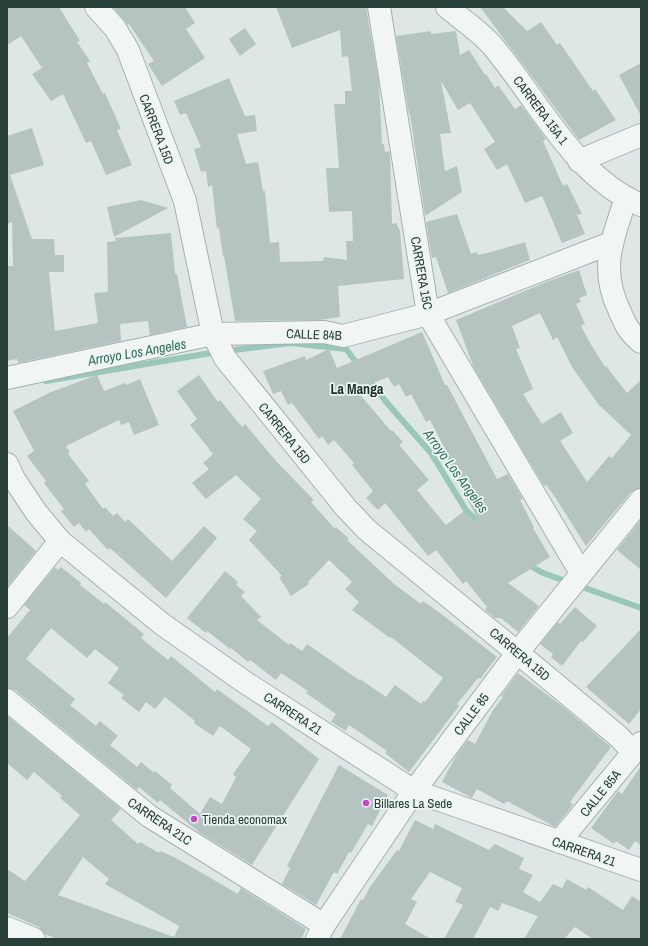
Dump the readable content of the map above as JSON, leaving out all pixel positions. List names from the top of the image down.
{
  "streets": {
    "street": [
      "CARRERA 15A 1",
      "CARRERA 15D",
      "CARRERA 15C",
      "CALLE 84B",
      "CARRERA 21",
      "CALLE 85",
      "CALLE 85A",
      "CARRERA 21C"
    ]
  },
  "crossings": [
    ["CARRERA 15D", "CALLE 84B"],
    ["CARRERA 15D", "CALLE 85"],
    ["CARRERA 15D", "CALLE 85A"],
    ["CARRERA 15C", "CALLE 84B"],
    ["CARRERA 15C", "CALLE 85"],
    ["CARRERA 21", "CALLE 85"],
    ["CARRERA 21", "CALLE 85A"],
    ["CALLE 85", "CARRERA 21C"]
  ],
  "districts": ["La Manga"],
  "water": ["Arroyo Los Angeles"],
  "places": ["Billares La Sede", "Tienda economax"]
}
